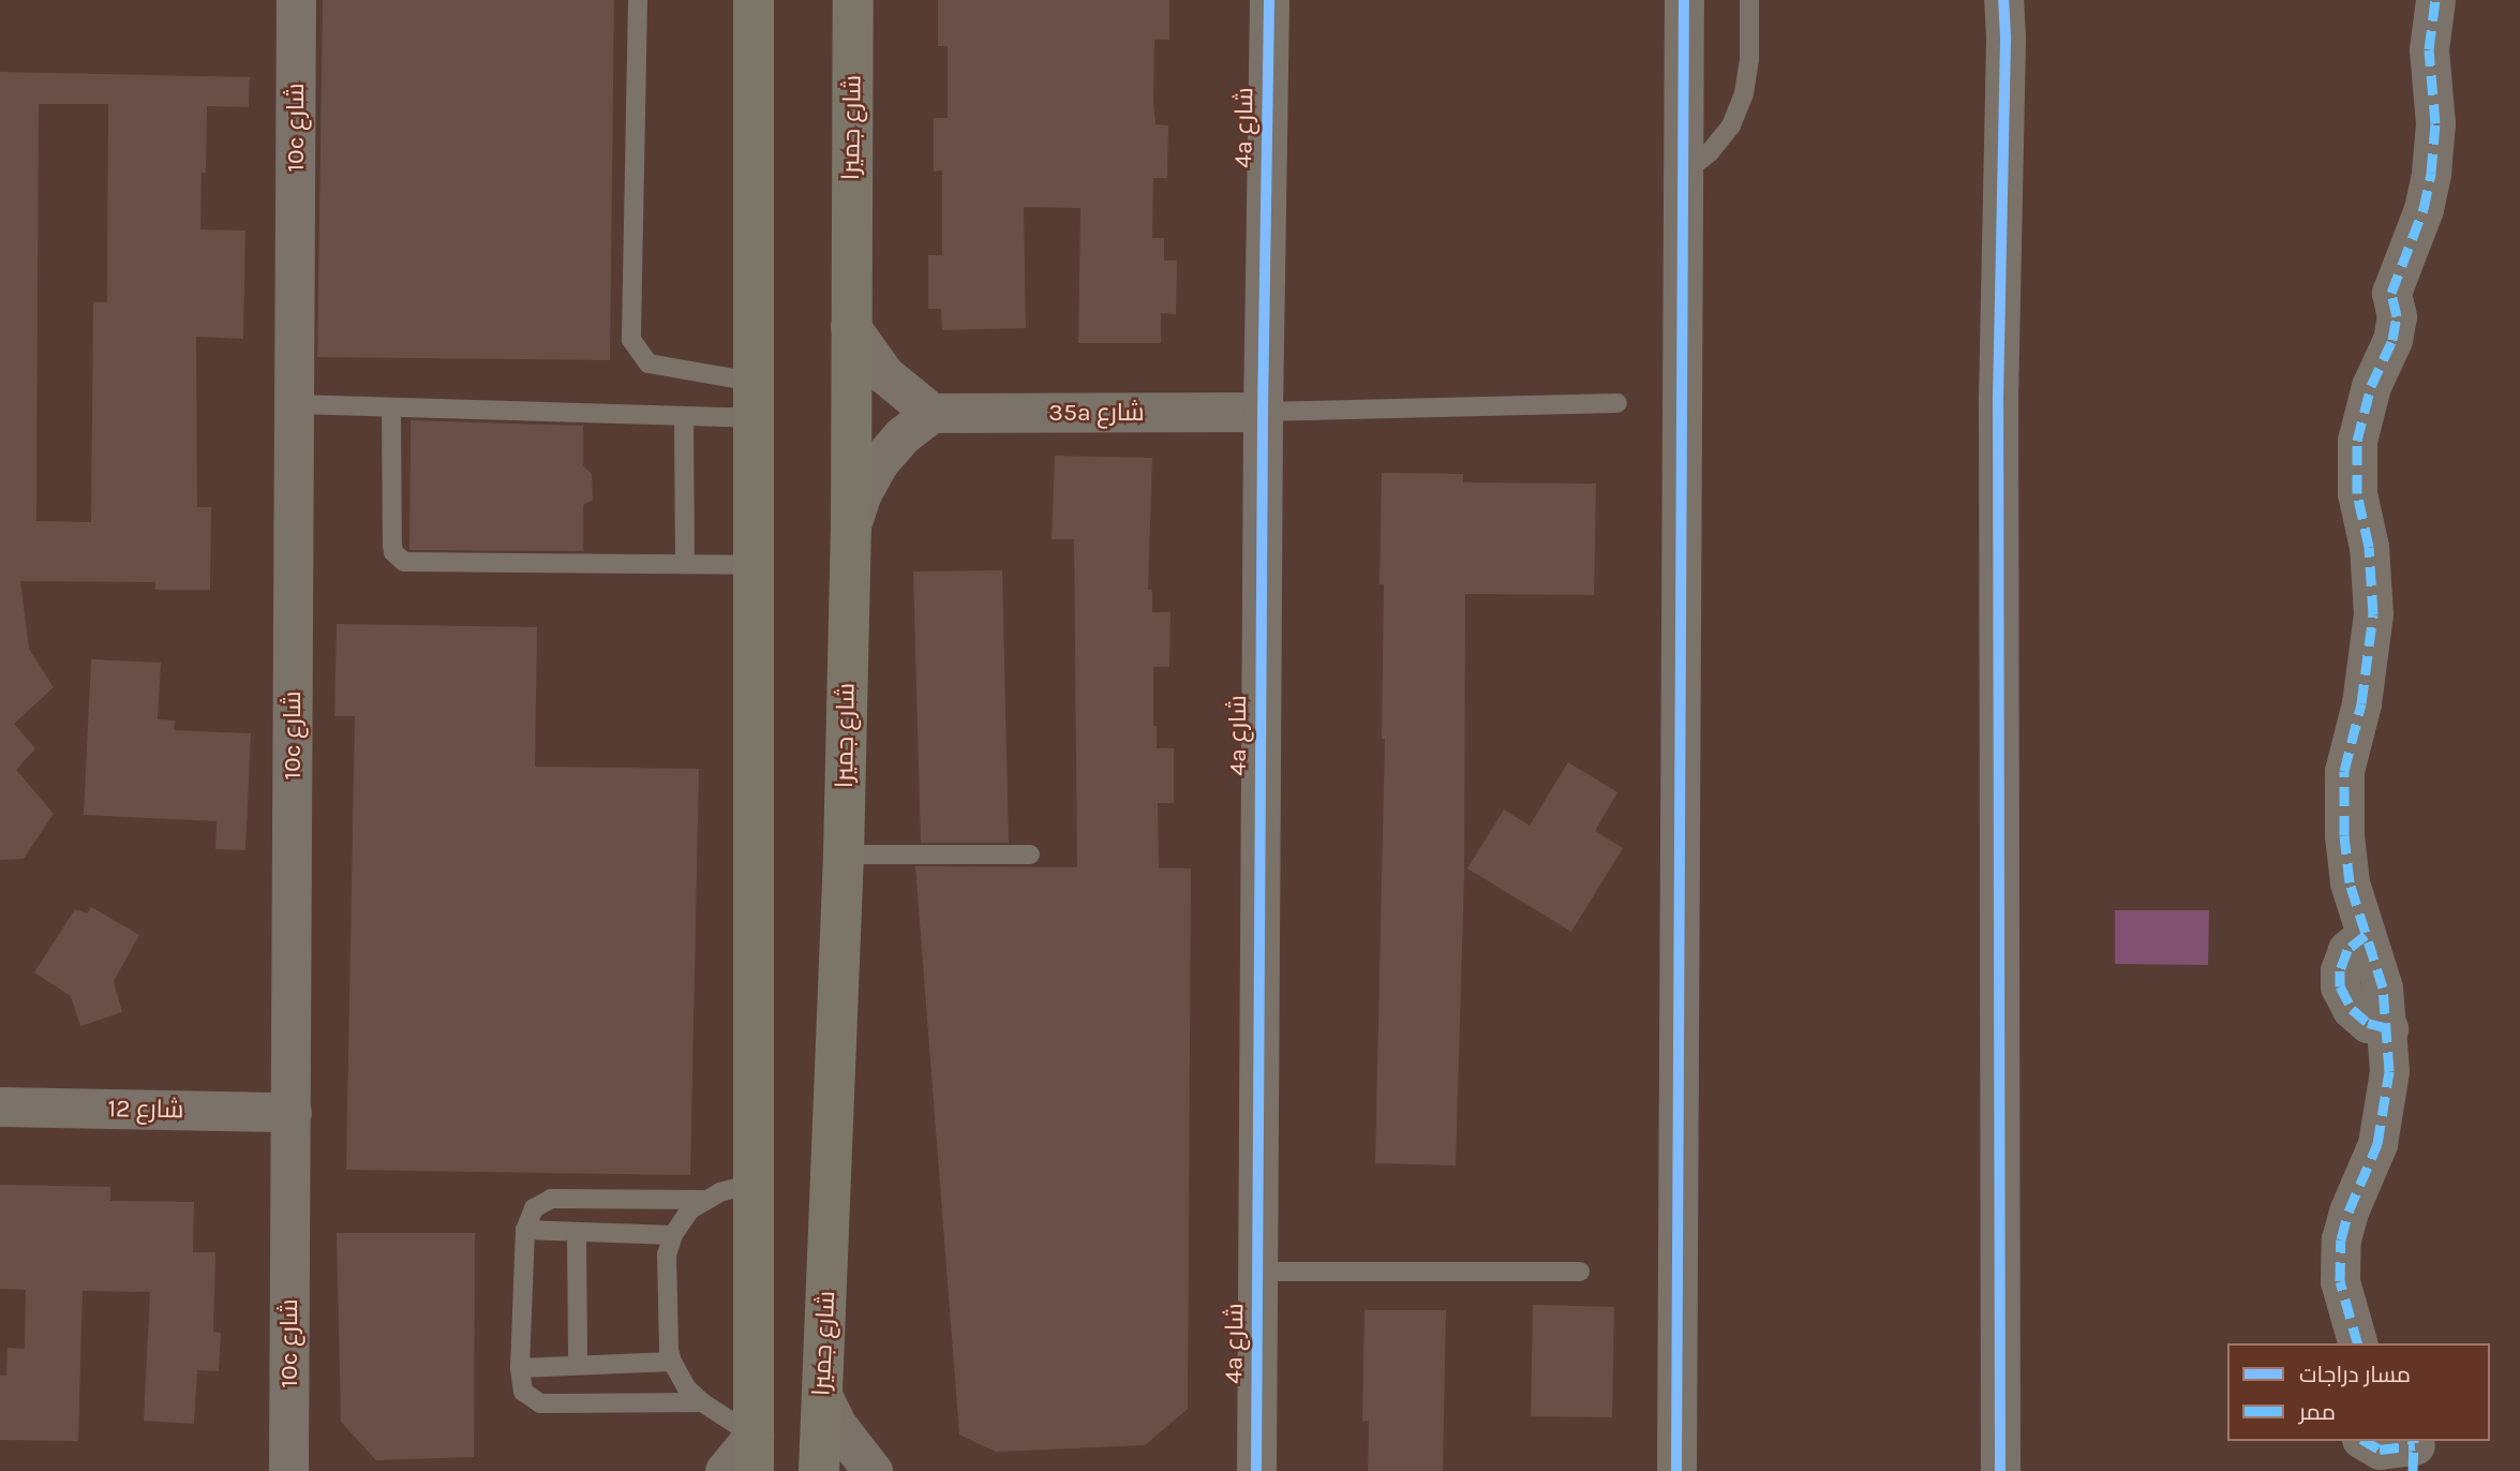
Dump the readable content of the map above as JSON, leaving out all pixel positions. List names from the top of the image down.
{
  "streets": {
    "main road": ["شارع جميرا"],
    "street": [
      "10c شارع",
      "4a شارع",
      "35a شارع",
      "شارع 12"
    ]
  },
  "crossings": [
    ["10c شارع", "شارع 12"],
    ["4a شارع", "35a شارع"]
  ],
  "legend": ["مسار دراجات", "ممر"]
}
